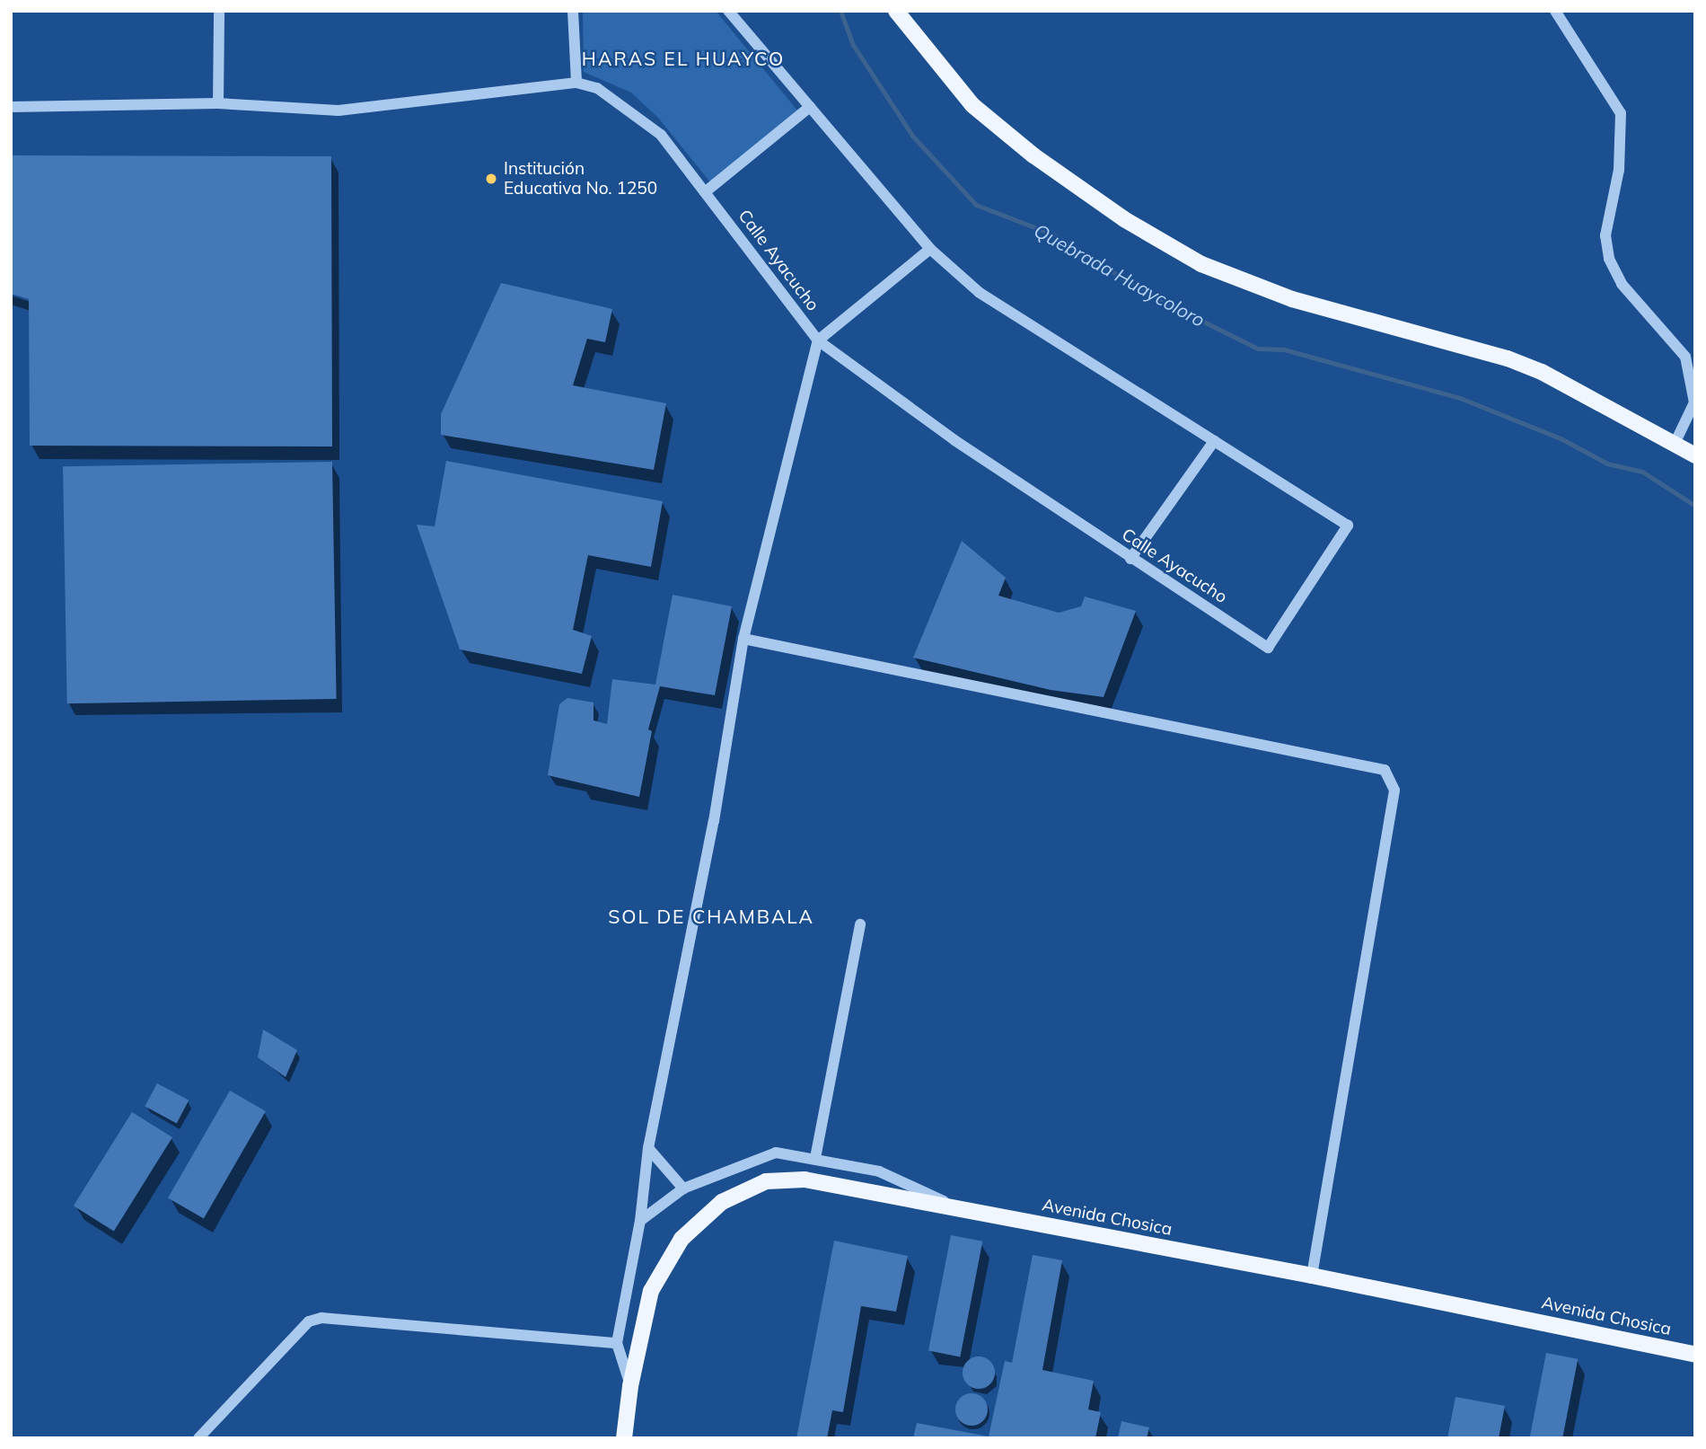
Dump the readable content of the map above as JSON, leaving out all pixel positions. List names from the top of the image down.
{
  "streets": {
    "main road": ["Avenida Chosica"],
    "street": ["Calle Ayacucho"]
  },
  "districts": ["HARAS EL HUAYCO", "SOL DE CHAMBALA"],
  "water": ["Quebrada Huaycoloro"],
  "places": ["Institución Educativa No. 1250"]
}
